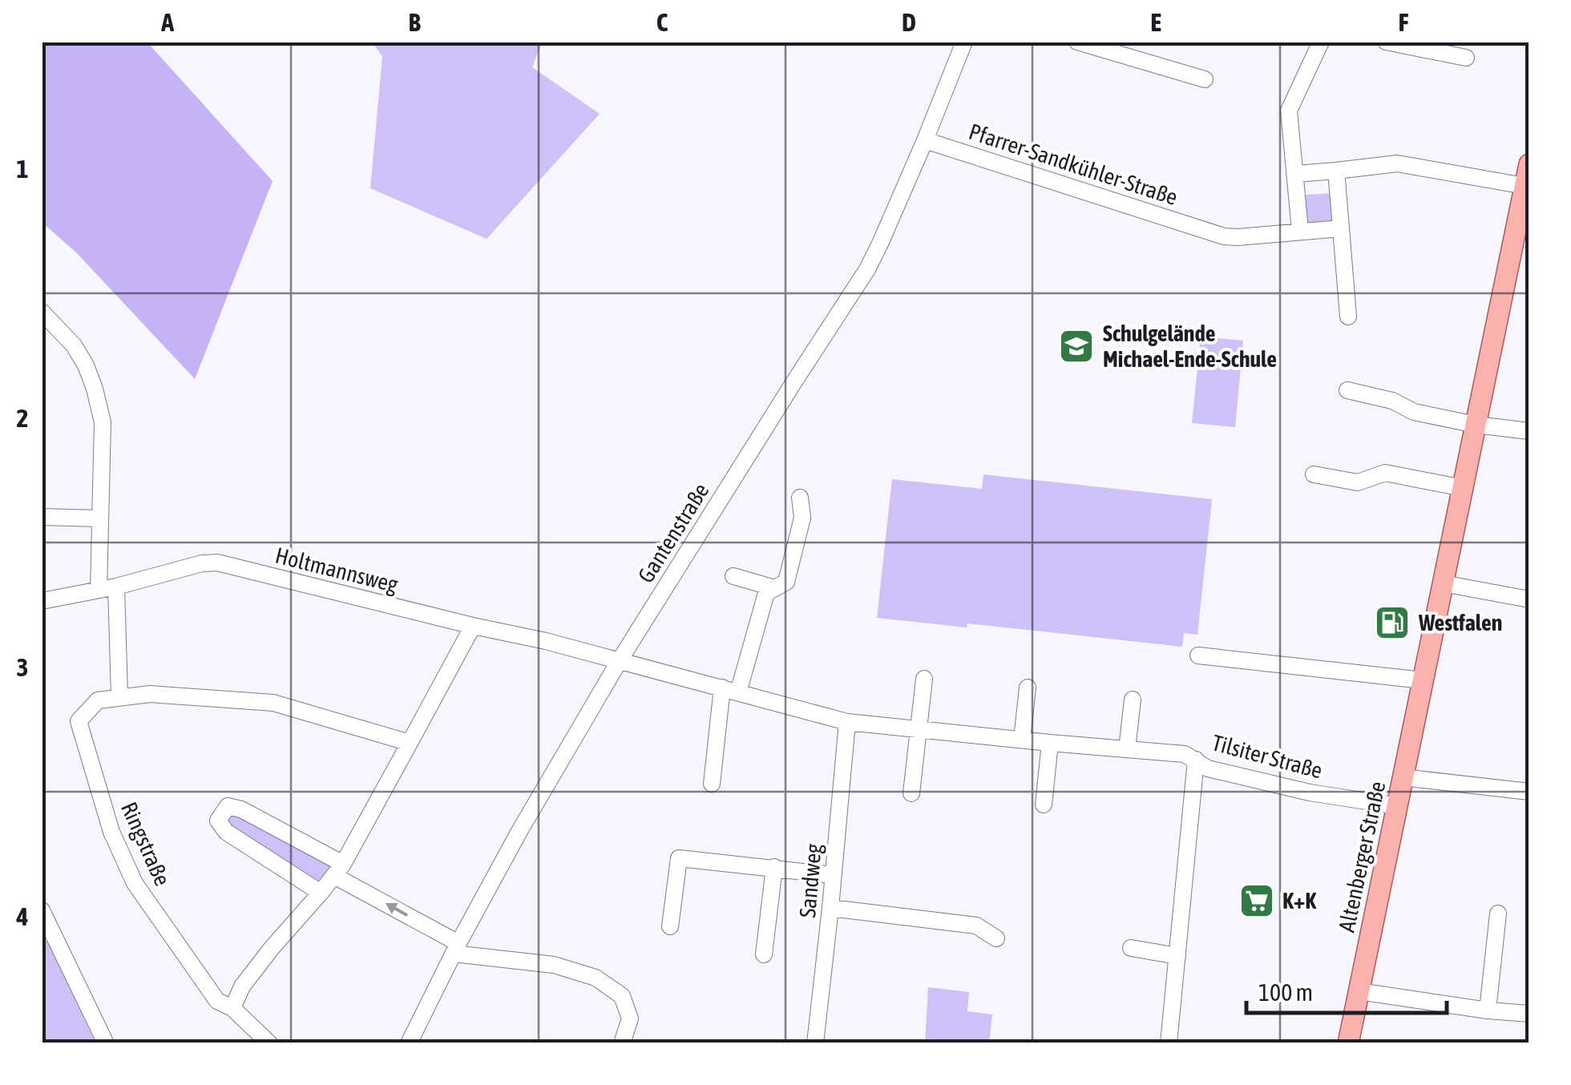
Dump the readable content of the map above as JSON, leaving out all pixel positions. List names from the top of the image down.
{
  "streets": {
    "main road": ["Altenberger Straße"],
    "street": [
      "Pfarrer-Sandkühler-Straße",
      "Gantenstraße",
      "Holtmannsweg",
      "Tilsiter Straße",
      "Ringstraße",
      "Sandweg"
    ]
  },
  "crossings": [
    ["Pfarrer-Sandkühler-Straße", "Gantenstraße"],
    ["Gantenstraße", "Holtmannsweg"],
    ["Gantenstraße", "Tilsiter Straße"],
    ["Holtmannsweg", "Tilsiter Straße"],
    ["Tilsiter Straße", "Altenberger Straße"],
    ["Tilsiter Straße", "Sandweg"]
  ],
  "places": {
    "school or university": ["Schulgelände Michael-Ende-Schule"],
    "fuel station": ["Westfalen"],
    "supermarket": ["K+K"]
  },
  "scale_bar": "100 m",
  "grid": {
    "columns": [
      "A",
      "B",
      "C",
      "D",
      "E",
      "F"
    ],
    "rows": [
      "1",
      "2",
      "3",
      "4"
    ]
  }
}
